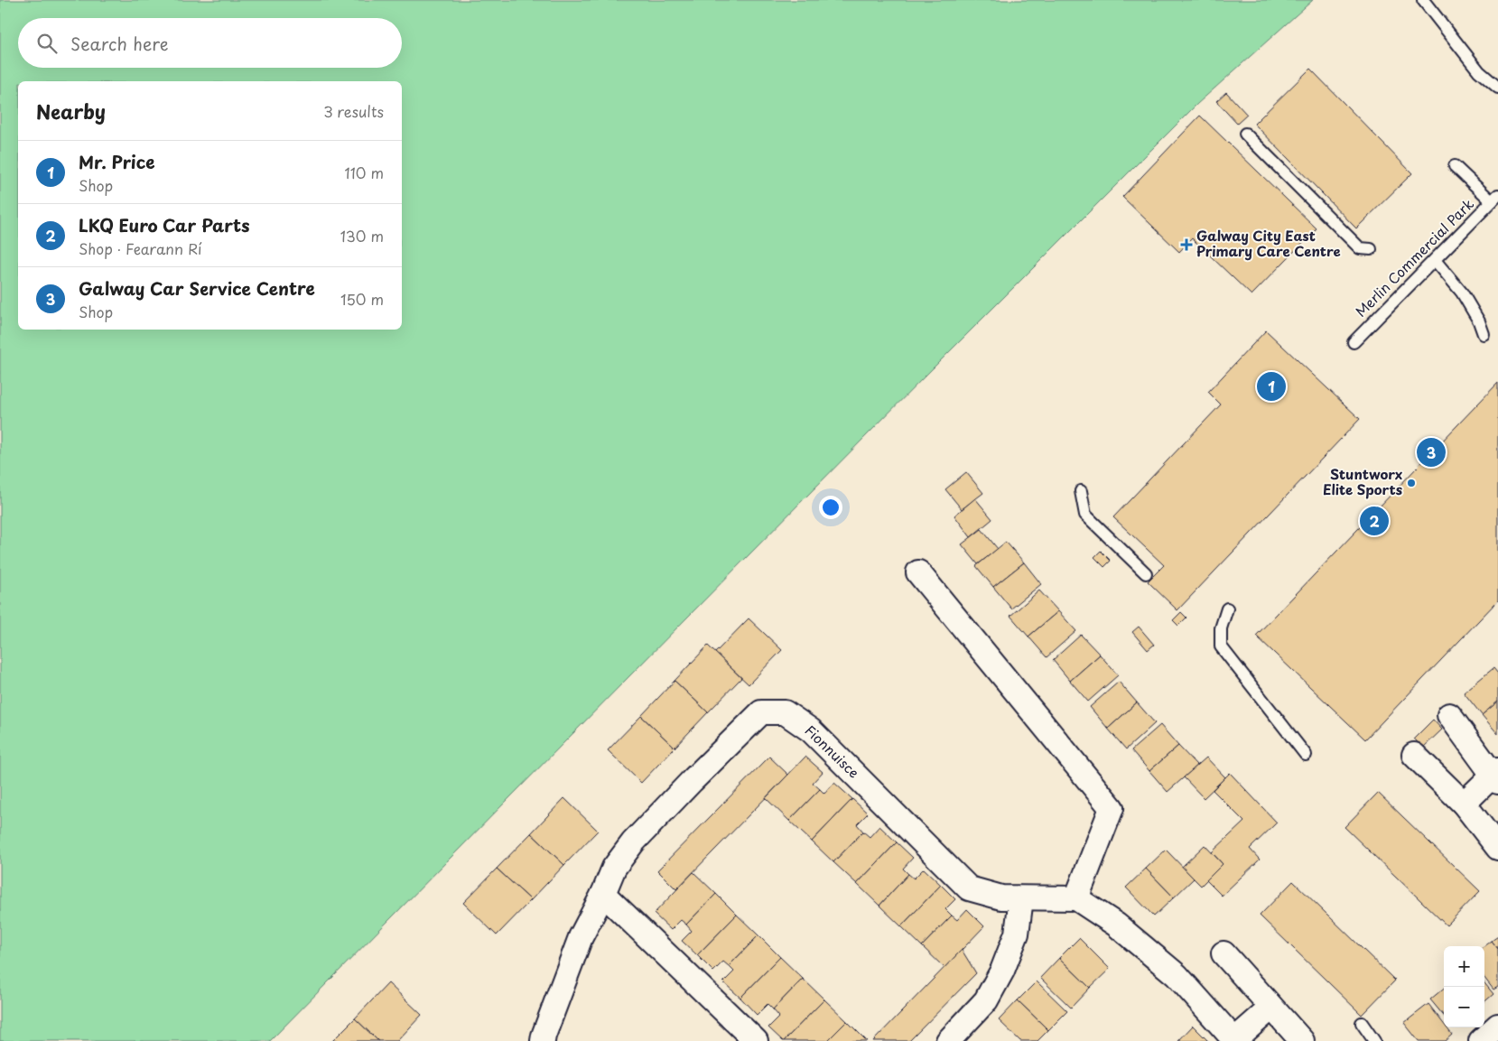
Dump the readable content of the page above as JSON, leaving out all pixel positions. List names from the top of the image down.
{
  "streets": {
    "street": ["Fionnuisce"],
    "lane": ["Merlin Commercial Park"]
  },
  "places": {
    "health": ["Galway City East Primary Care Centre"],
    "other": ["Stuntworx Elite Sports"]
  },
  "page": {
    "search": "Search here",
    "heading": ["Nearby", "3 results"],
    "list": [
      {
        "mark": "1",
        "name": "Mr. Price",
        "note": "Shop",
        "value": "110 m"
      },
      {
        "mark": "2",
        "name": "LKQ Euro Car Parts",
        "note": "Shop · Fearann Rí",
        "value": "130 m"
      },
      {
        "mark": "3",
        "name": "Galway Car Service Centre",
        "note": "Shop",
        "value": "150 m"
      }
    ],
    "pins": ["1", "3", "2"],
    "map_buttons": ["+", "−"]
  }
}
